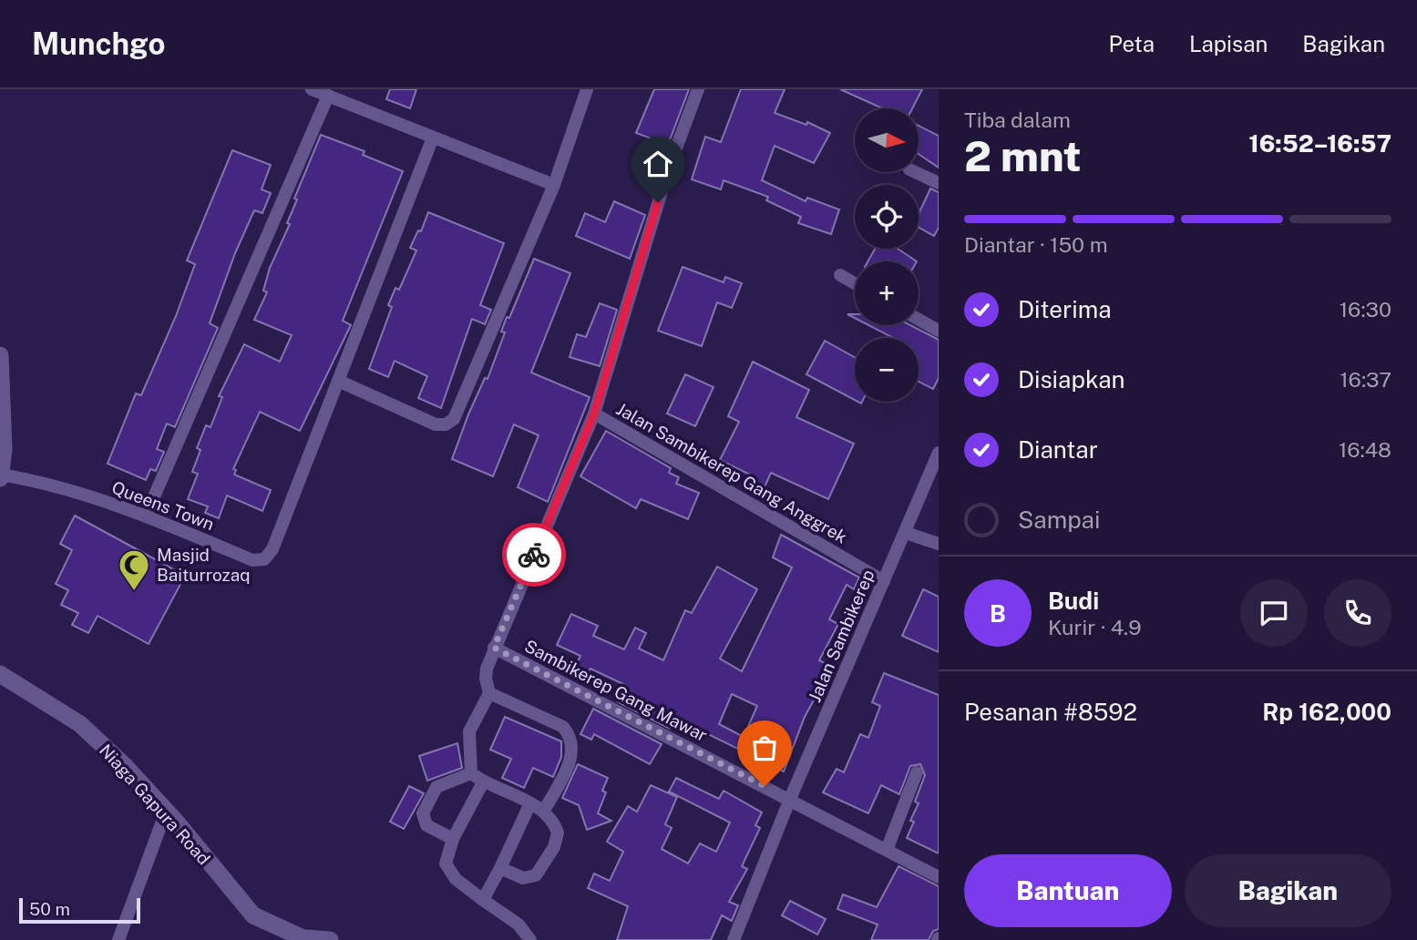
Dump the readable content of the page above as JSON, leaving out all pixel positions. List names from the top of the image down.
{
  "streets": {
    "street": [
      "Jalan Sambikerep Gang Anggrek",
      "Queens Town",
      "Jalan Sambikerep",
      "Sambikerep Gang Mawar",
      "Niaga Gapura Road"
    ]
  },
  "crossings": [
    ["Jalan Sambikerep Gang Anggrek", "Jalan Sambikerep"],
    ["Jalan Sambikerep", "Sambikerep Gang Mawar"]
  ],
  "places": {
    "mosque": ["Masjid Baiturrozaq"]
  },
  "scale_bar": "50 m",
  "north": "right",
  "page": {
    "header": "Munchgo",
    "nav": ["Peta", "Lapisan", "Bagikan"],
    "heading": ["2 mnt", "Tiba dalam", "16:52–16:57"],
    "panel": [
      "Budi",
      "Kurir · 4.9",
      "Pesanan #8592",
      "Rp 162,000"
    ],
    "map_buttons": ["+", "−"],
    "bar": "Diantar · 150 m",
    "list": [
      ["Diterima", "16:30"],
      ["Disiapkan", "16:37"],
      ["Diantar", "16:48"],
      "Sampai"
    ],
    "round": "B",
    "buttons": ["Bantuan", "Bagikan"],
    "scale": "50 m"
  }
}
